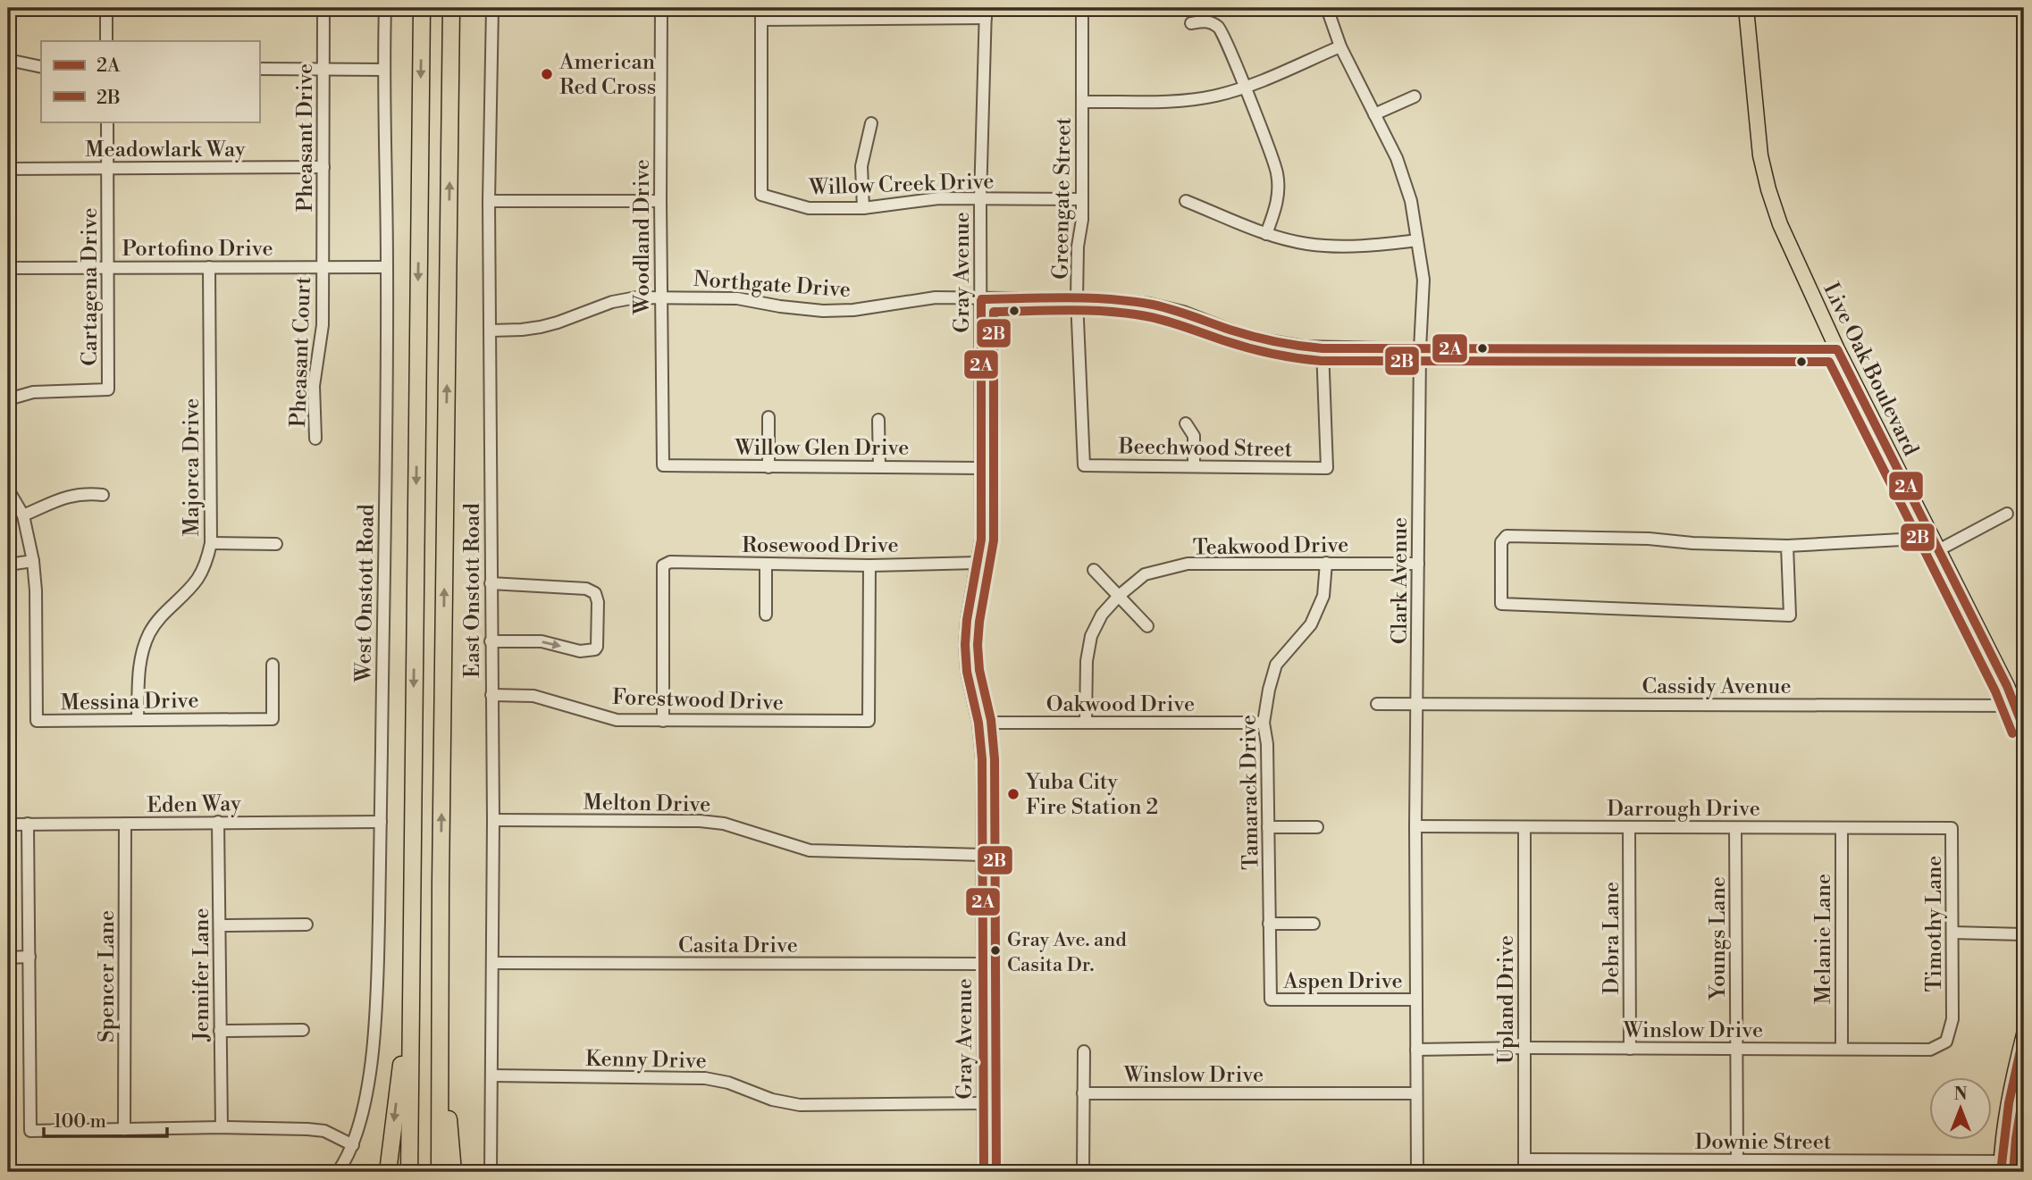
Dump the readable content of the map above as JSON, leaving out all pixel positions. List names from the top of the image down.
{
  "streets": {
    "main road": ["Live Oak Boulevard"],
    "street": [
      "Pheasant Drive",
      "Meadowlark Way",
      "Willow Creek Drive",
      "Greengate Street",
      "Woodland Drive",
      "Portofino Drive",
      "Gray Avenue",
      "Northgate Drive",
      "Cartagena Drive",
      "Pheasant Court",
      "Willow Glen Drive",
      "Beechwood Street",
      "Majorca Drive",
      "Rosewood Drive",
      "Teakwood Drive",
      "Clark Avenue",
      "East Onstott Road",
      "West Onstott Road",
      "Cassidy Avenue",
      "Forestwood Drive",
      "Messina Drive",
      "Oakwood Drive",
      "Tamarack Drive",
      "Melton Drive",
      "Eden Way",
      "Darrough Drive",
      "Timothy Lane",
      "Debra Lane",
      "Youngs Lane",
      "Melanie Lane",
      "Casita Drive",
      "Jennifer Lane",
      "Spencer Lane",
      "Aspen Drive",
      "Upland Drive",
      "Winslow Drive",
      "Kenny Drive",
      "Downie Street"
    ]
  },
  "crossings": [
    ["Pheasant Drive", "Meadowlark Way"],
    ["Pheasant Drive", "Portofino Drive"],
    ["Pheasant Drive", "Pheasant Court"],
    ["Meadowlark Way", "Cartagena Drive"],
    ["Willow Creek Drive", "Greengate Street"],
    ["Willow Creek Drive", "Gray Avenue"],
    ["Greengate Street", "Northgate Drive"],
    ["Greengate Street", "Beechwood Street"],
    ["Woodland Drive", "Northgate Drive"],
    ["Woodland Drive", "Willow Glen Drive"],
    ["Portofino Drive", "Cartagena Drive"],
    ["Portofino Drive", "Pheasant Court"],
    ["Portofino Drive", "Majorca Drive"],
    ["Portofino Drive", "West Onstott Road"],
    ["Gray Avenue", "Northgate Drive"],
    ["Gray Avenue", "Willow Glen Drive"],
    ["Gray Avenue", "Rosewood Drive"],
    ["Gray Avenue", "Oakwood Drive"],
    ["Gray Avenue", "Melton Drive"],
    ["Gray Avenue", "Casita Drive"],
    ["Gray Avenue", "Kenny Drive"],
    ["Northgate Drive", "Live Oak Boulevard"],
    ["Northgate Drive", "Beechwood Street"],
    ["Northgate Drive", "Clark Avenue"],
    ["Northgate Drive", "East Onstott Road"],
    ["Live Oak Boulevard", "Cassidy Avenue"],
    ["Majorca Drive", "Messina Drive"],
    ["Rosewood Drive", "Forestwood Drive"],
    ["Teakwood Drive", "Clark Avenue"],
    ["Teakwood Drive", "Oakwood Drive"],
    ["Teakwood Drive", "Tamarack Drive"],
    ["Clark Avenue", "Cassidy Avenue"],
    ["Clark Avenue", "Darrough Drive"],
    ["Clark Avenue", "Aspen Drive"],
    ["Clark Avenue", "Winslow Drive"],
    ["East Onstott Road", "Forestwood Drive"],
    ["East Onstott Road", "Melton Drive"],
    ["East Onstott Road", "Casita Drive"],
    ["East Onstott Road", "Kenny Drive"],
    ["West Onstott Road", "Eden Way"],
    ["Oakwood Drive", "Tamarack Drive"],
    ["Tamarack Drive", "Aspen Drive"],
    ["Eden Way", "Jennifer Lane"],
    ["Eden Way", "Spencer Lane"],
    ["Darrough Drive", "Timothy Lane"],
    ["Darrough Drive", "Debra Lane"],
    ["Darrough Drive", "Youngs Lane"],
    ["Darrough Drive", "Melanie Lane"],
    ["Darrough Drive", "Upland Drive"],
    ["Timothy Lane", "Winslow Drive"],
    ["Debra Lane", "Winslow Drive"],
    ["Youngs Lane", "Winslow Drive"],
    ["Youngs Lane", "Downie Street"],
    ["Melanie Lane", "Winslow Drive"],
    ["Upland Drive", "Winslow Drive"],
    ["Upland Drive", "Downie Street"]
  ],
  "places": ["American Red Cross", "Yuba City Fire Station 2", "Gray Ave. and Casita Dr."],
  "lines": ["transit line 2A", "transit line 2B"],
  "legend": ["2A", "2B"],
  "scale_bar": "100 m",
  "north": "top"
}
